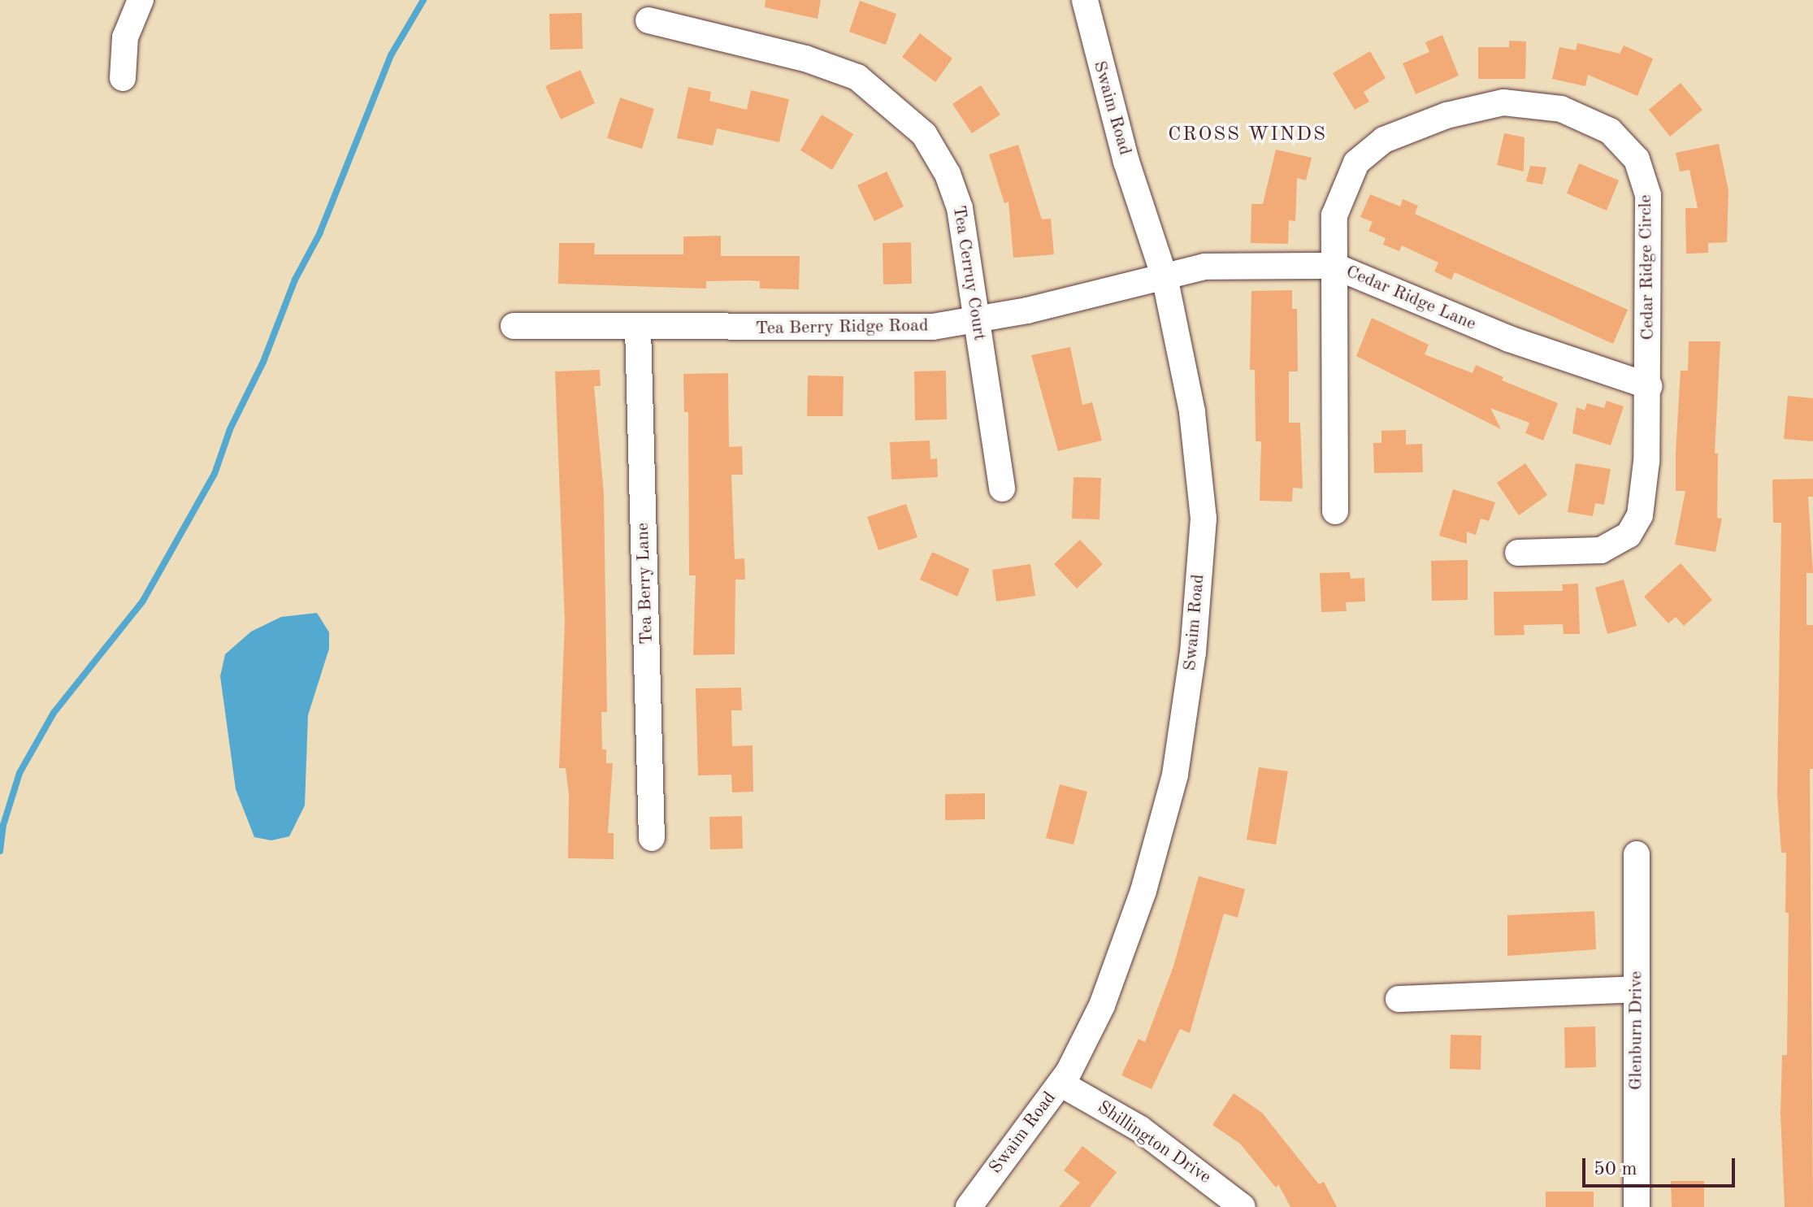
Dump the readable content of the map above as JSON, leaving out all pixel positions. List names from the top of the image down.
{
  "streets": {
    "street": [
      "Swaim Road",
      "Cedar Ridge Circle",
      "Tea Cerruy Court",
      "Cedar Ridge Lane",
      "Tea Berry Ridge Road",
      "Tea Berry Lane",
      "Glenburn Drive",
      "Shillington Drive"
    ]
  },
  "crossings": [
    ["Swaim Road", "Cedar Ridge Lane"],
    ["Swaim Road", "Tea Berry Ridge Road"],
    ["Swaim Road", "Shillington Drive"],
    ["Cedar Ridge Circle", "Cedar Ridge Lane"],
    ["Tea Cerruy Court", "Tea Berry Ridge Road"],
    ["Cedar Ridge Lane", "Tea Berry Ridge Road"],
    ["Tea Berry Ridge Road", "Tea Berry Lane"]
  ],
  "districts": ["CROSS WINDS"],
  "scale_bar": "50 m"
}
